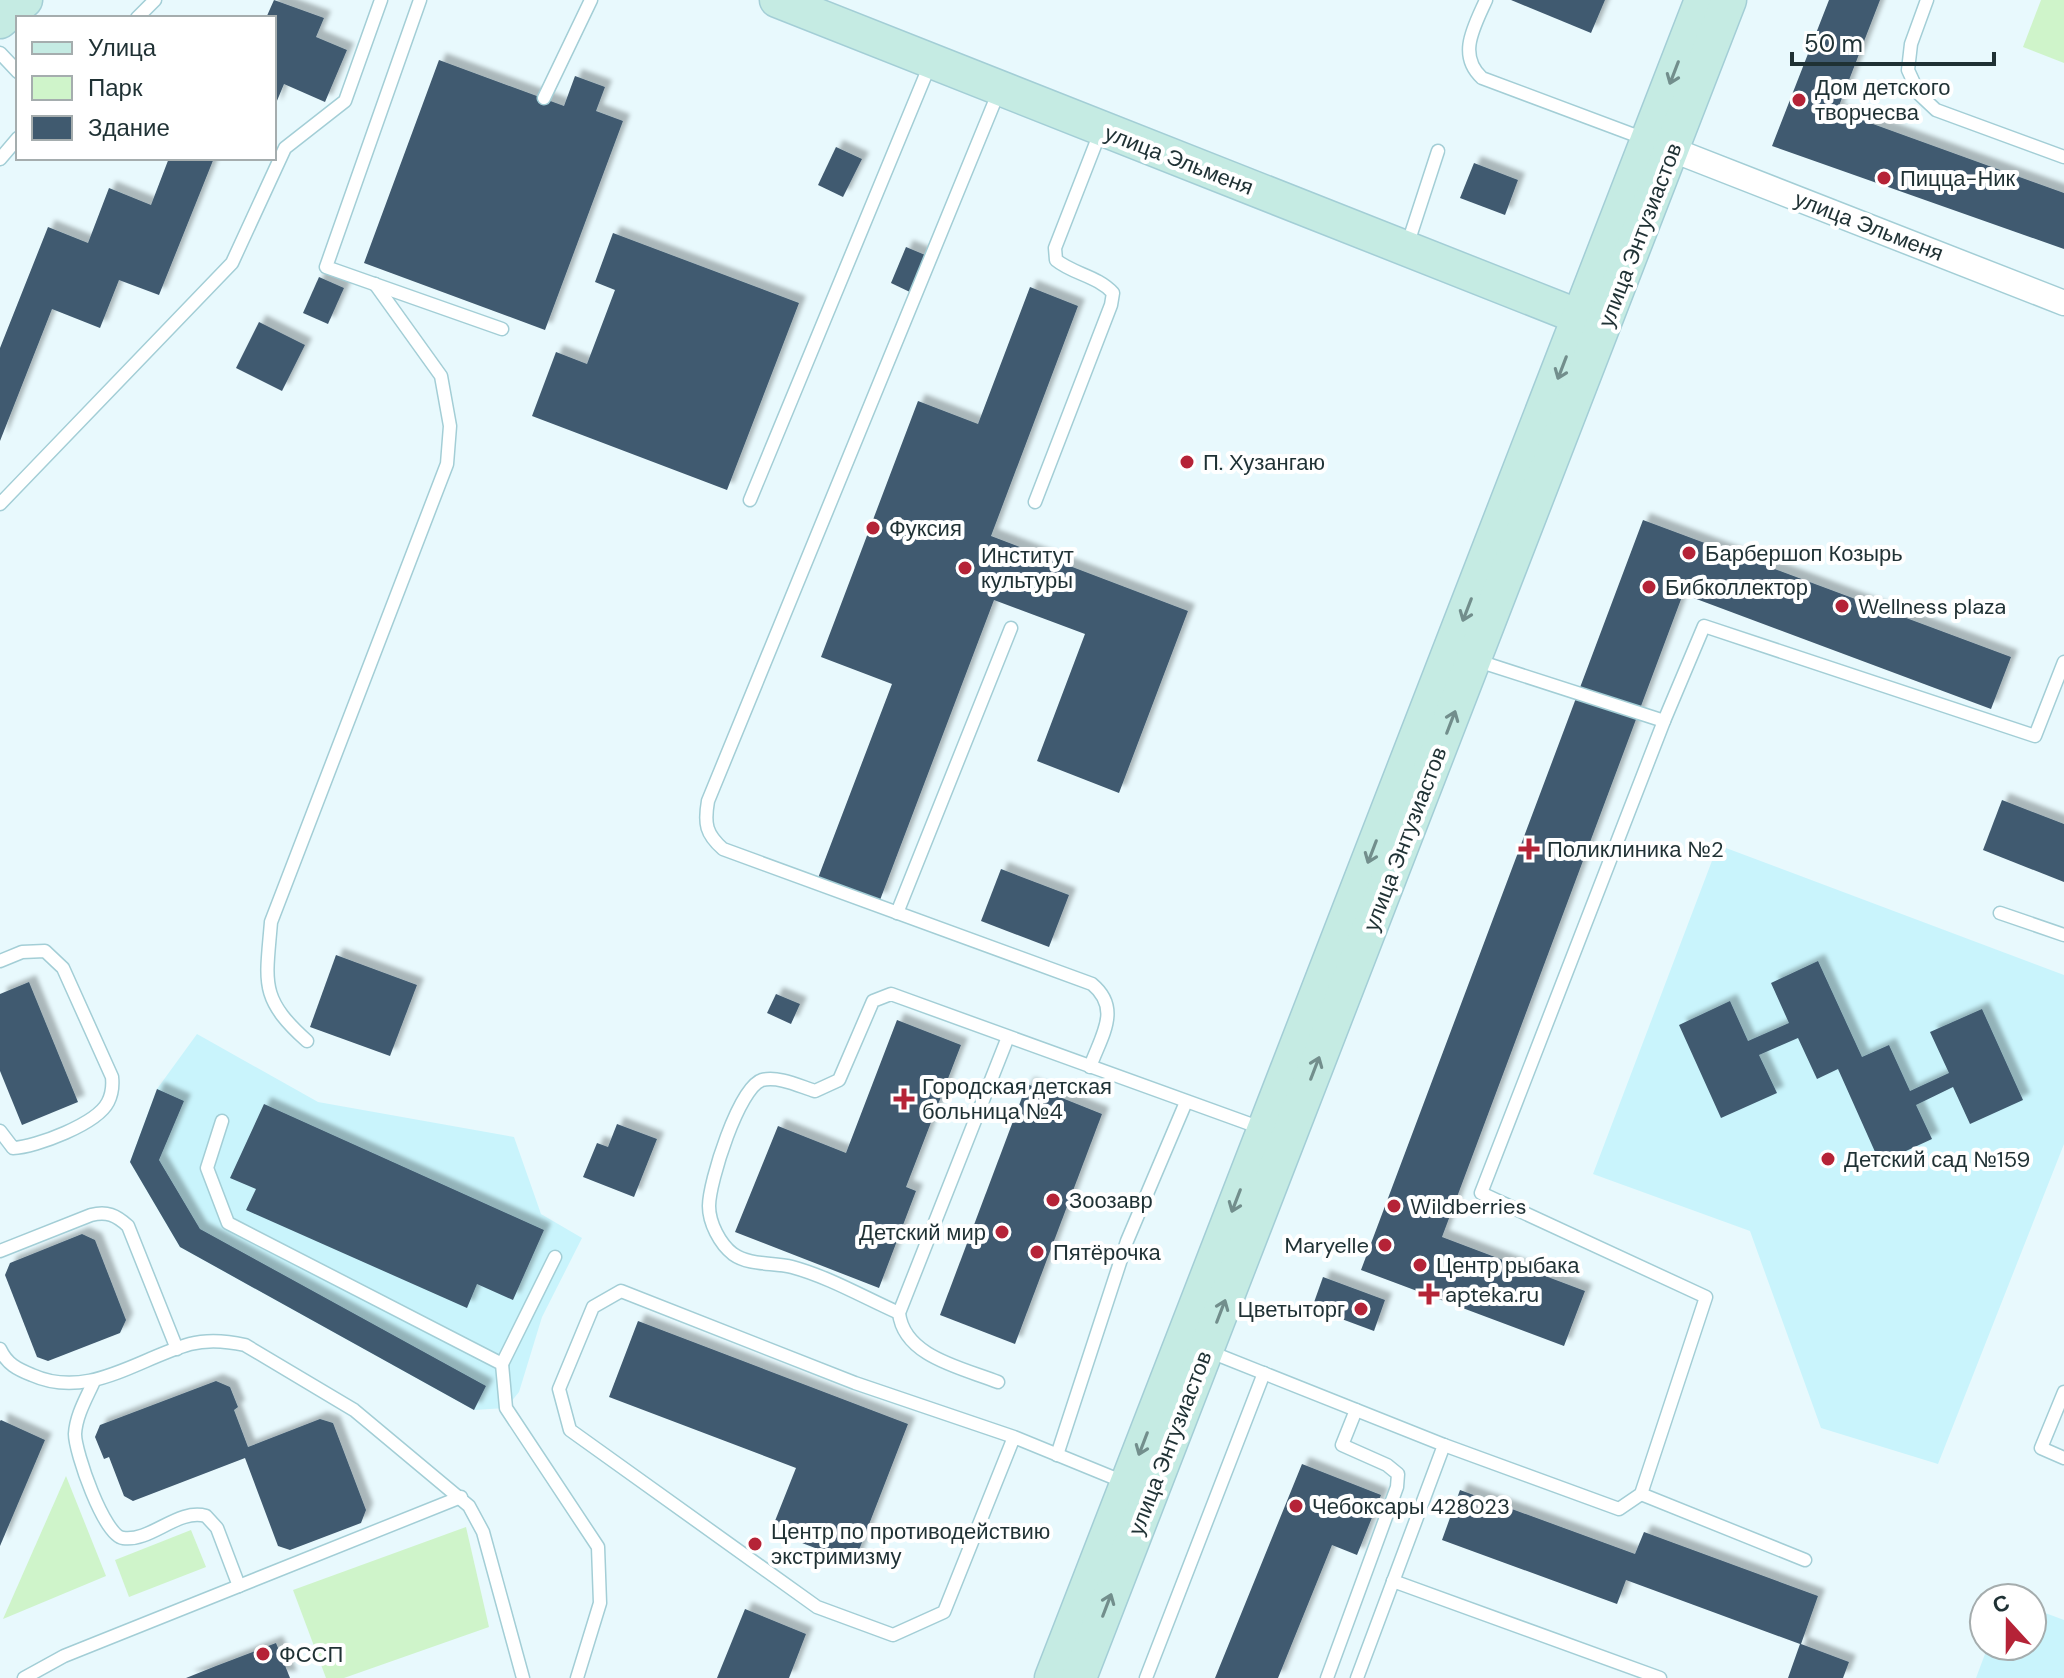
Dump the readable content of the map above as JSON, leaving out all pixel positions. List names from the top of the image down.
{
  "streets": {
    "main road": ["улица Эльменя", "улица Энтузиастов"]
  },
  "crossings": [
    ["улица Эльменя", "улица Энтузиастов"]
  ],
  "places": {
    "other": [
      "Дом детского творчесва",
      "Пицца-Ник",
      "П. Хузангаю",
      "Фуксия",
      "Барбершоп Козырь",
      "Институт культуры",
      "Бибколлектор",
      "Wellness plaza",
      "Детский сад №159",
      "Зоозавр",
      "Wildberries",
      "Детский мир",
      "Maryelle",
      "Пятёрочка",
      "Центр рыбака",
      "Цветыторг",
      "Чебоксары 428023",
      "Центр по противодействию экстримизму",
      "ФССП"
    ],
    "health": ["Поликлиника №2", "Городская детская больница №4", "apteka.ru"]
  },
  "legend": ["Улица", "Парк", "Здание"],
  "scale_bar": "50 m",
  "north": "top"
}
